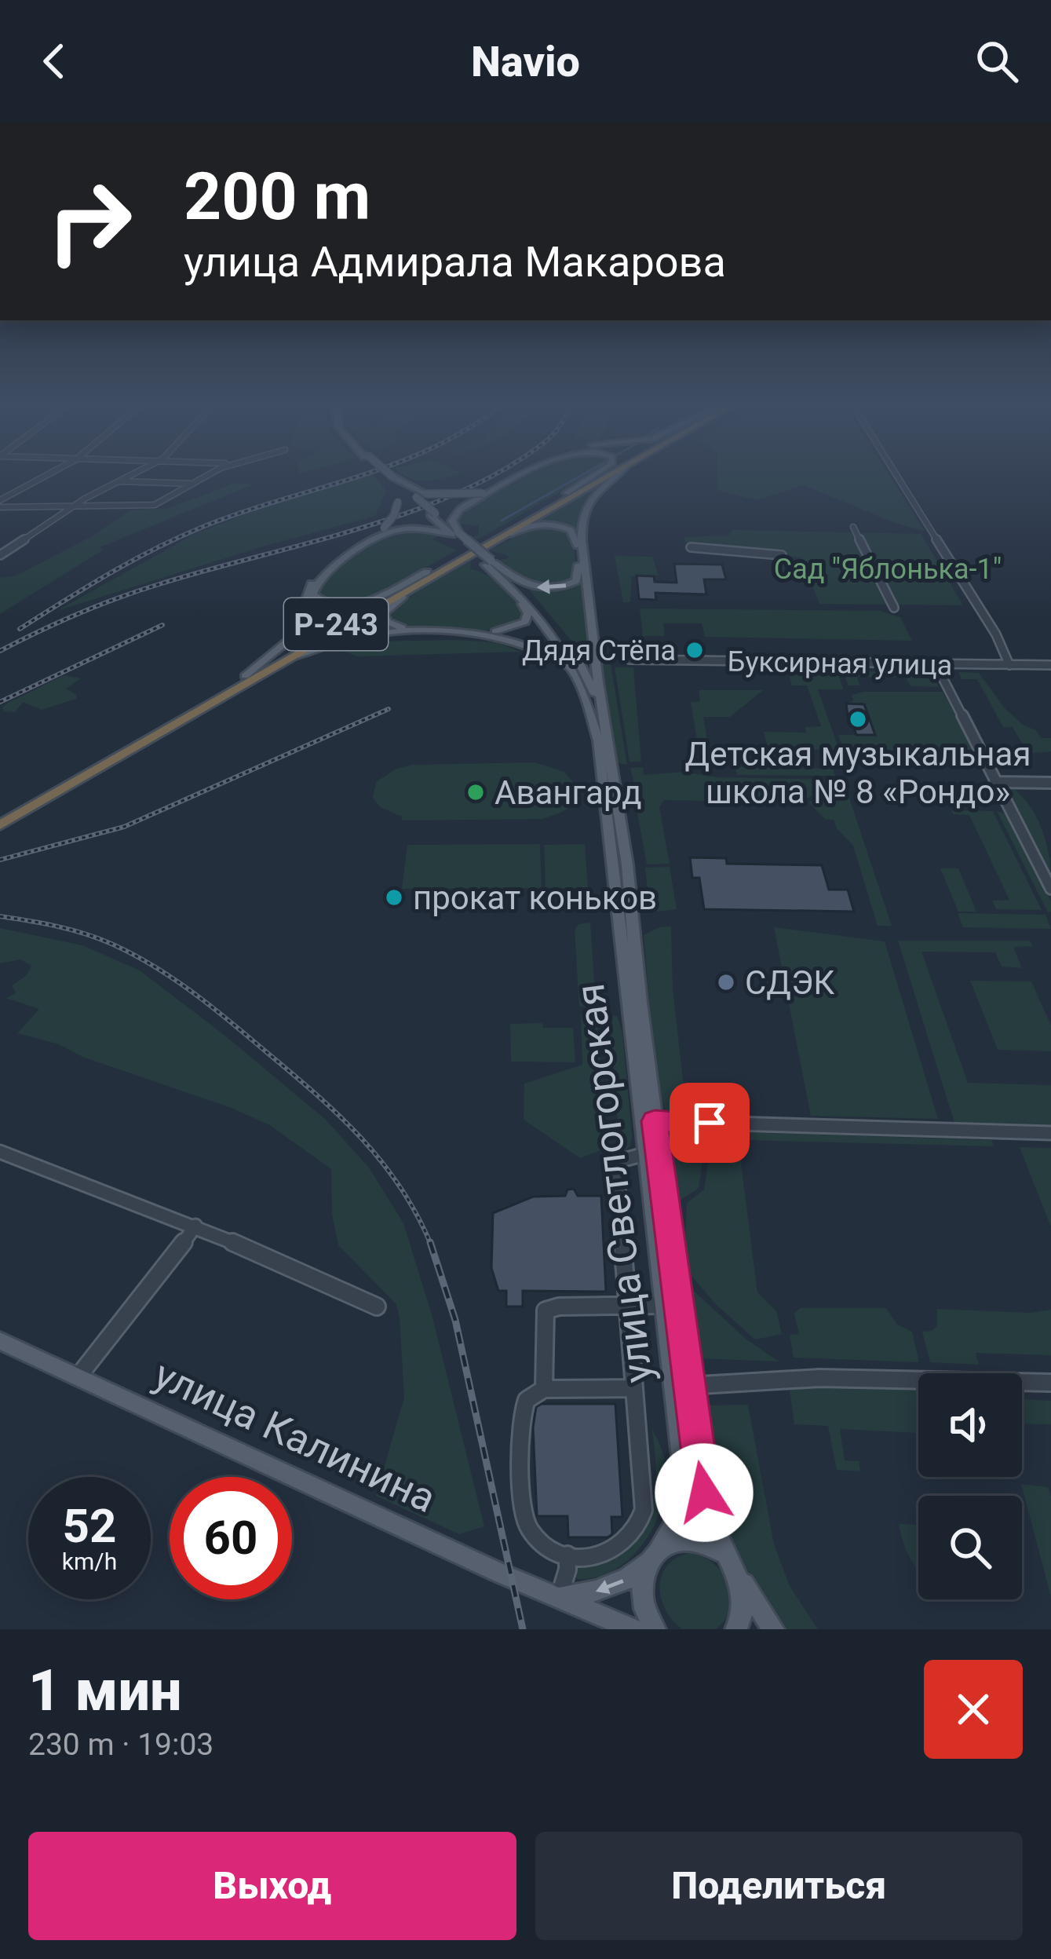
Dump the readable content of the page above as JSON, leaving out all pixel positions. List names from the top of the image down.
{
  "streets": {
    "highway": ["Р-243"],
    "main road": ["улица Светлогорская", "улица Калинина"],
    "street": ["Буксирная улица"]
  },
  "parks": ["Сад \"Яблонька-1\""],
  "places": [
    "Дядя Стёпа",
    "Детская музыкальная школа № 8 «Рондо»",
    "Авангард",
    "прокат коньков",
    "СДЭК"
  ],
  "page": {
    "header": "Navio",
    "turn": ["200 m", "улица Адмирала Макарова"],
    "speed": "52 km/h",
    "limit": "60",
    "heading": ["1 мин", "230 m · 19:03"],
    "buttons": ["Выход", "Поделиться"]
  }
}
